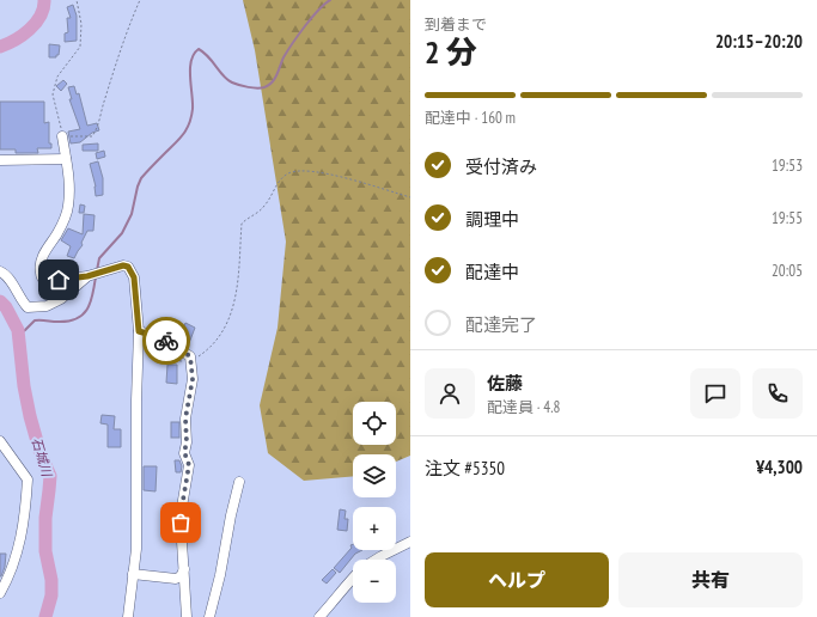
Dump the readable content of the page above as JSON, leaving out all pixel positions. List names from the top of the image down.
{
  "water": ["石城川"],
  "page": {
    "heading": ["2 分", "到着まで", "20:15–20:20"],
    "panel": [
      "佐藤",
      "配達員 · 4.8",
      "注文 #5350",
      "¥4,300"
    ],
    "bar": "配達中 · 160 m",
    "list": [
      ["受付済み", "19:53"],
      ["調理中", "19:55"],
      ["配達中", "20:05"],
      "配達完了"
    ],
    "map_buttons": ["+", "−"],
    "buttons": ["ヘルプ", "共有"]
  }
}
